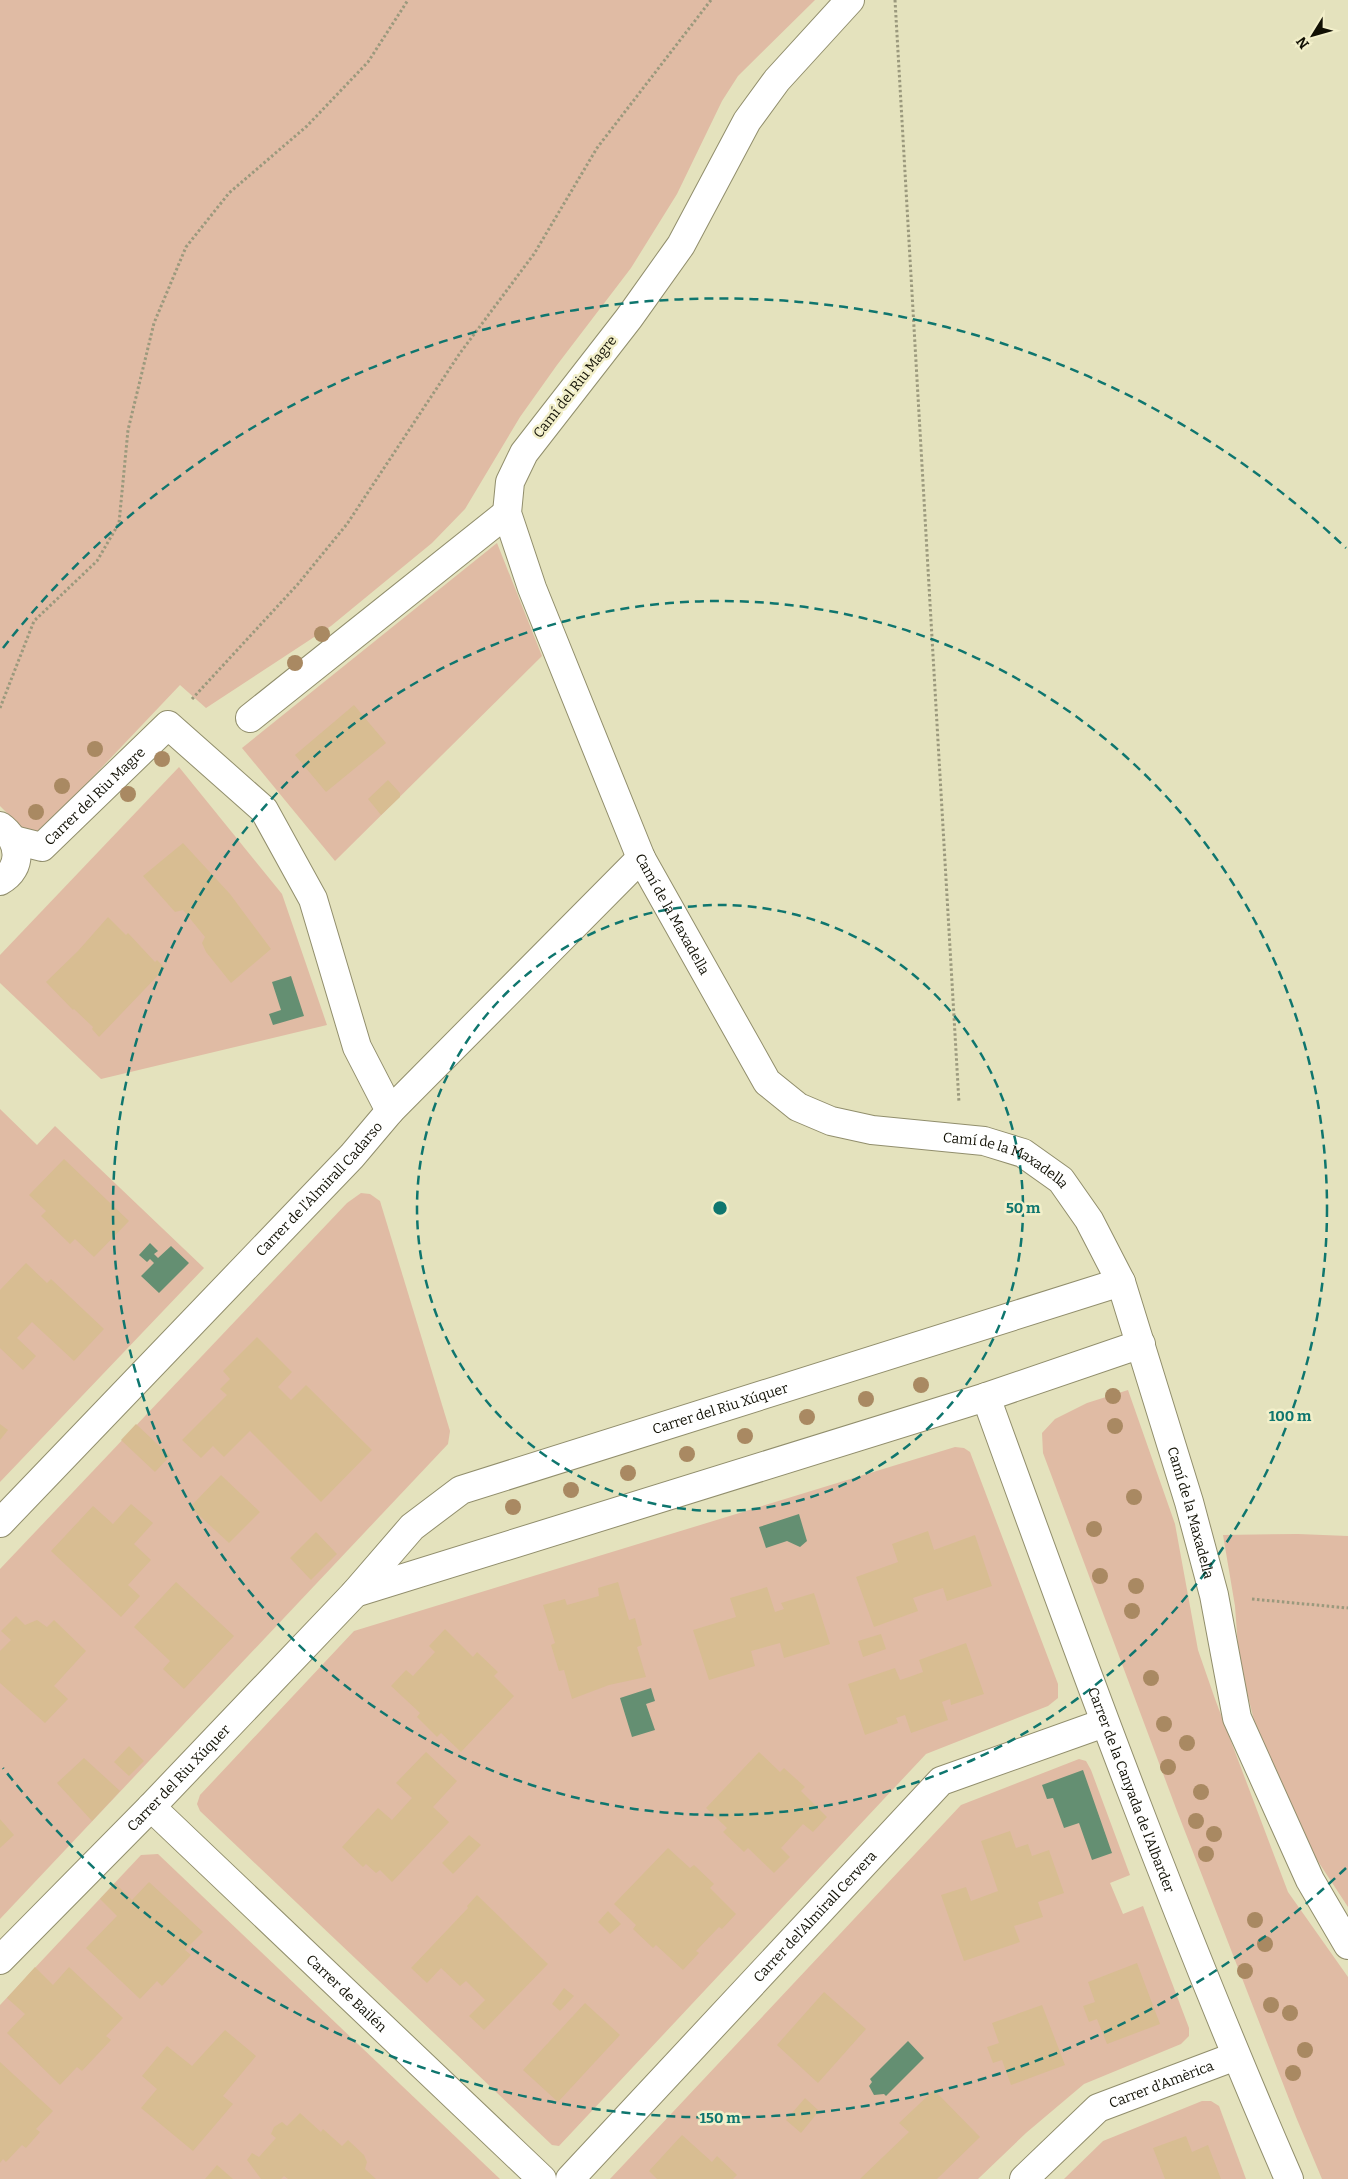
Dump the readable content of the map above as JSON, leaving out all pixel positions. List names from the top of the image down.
{
  "streets": {
    "street": [
      "Camí del Riu Magre",
      "Carrer del Riu Magre",
      "Camí de la Maxadella",
      "Carrer de l'Almirall Cadarso",
      "Carrer del Riu Xúquer",
      "Carrer de la Canyada de l'Albarder",
      "Carrer del'Almirall Cervera",
      "Carrer de Bailén",
      "Carrer d'Amèrica"
    ]
  },
  "crossings": [
    ["Camí del Riu Magre", "Camí de la Maxadella"],
    ["Camí de la Maxadella", "Carrer de l'Almirall Cadarso"],
    ["Camí de la Maxadella", "Carrer del Riu Xúquer"],
    ["Carrer del Riu Xúquer", "Carrer de la Canyada de l'Albarder"],
    ["Carrer del Riu Xúquer", "Carrer de Bailén"],
    ["Carrer de la Canyada de l'Albarder", "Carrer del'Almirall Cervera"],
    ["Carrer de la Canyada de l'Albarder", "Carrer d'Amèrica"]
  ],
  "north": "bottom left",
  "rings": ["50 m", "100 m", "150 m"]
}
